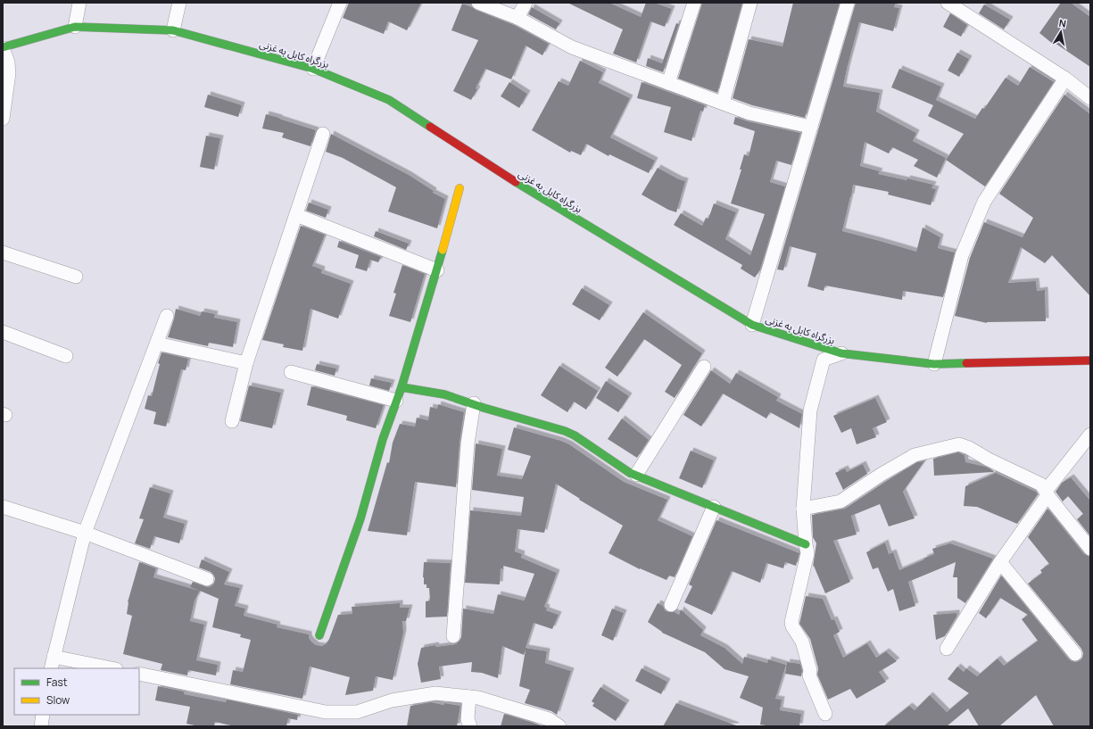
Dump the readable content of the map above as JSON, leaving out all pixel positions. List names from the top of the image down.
{
  "streets": {
    "main road": ["بزرگراه کابل به غزنی"]
  },
  "legend": ["Fast", "Slow"],
  "north": "top"
}
